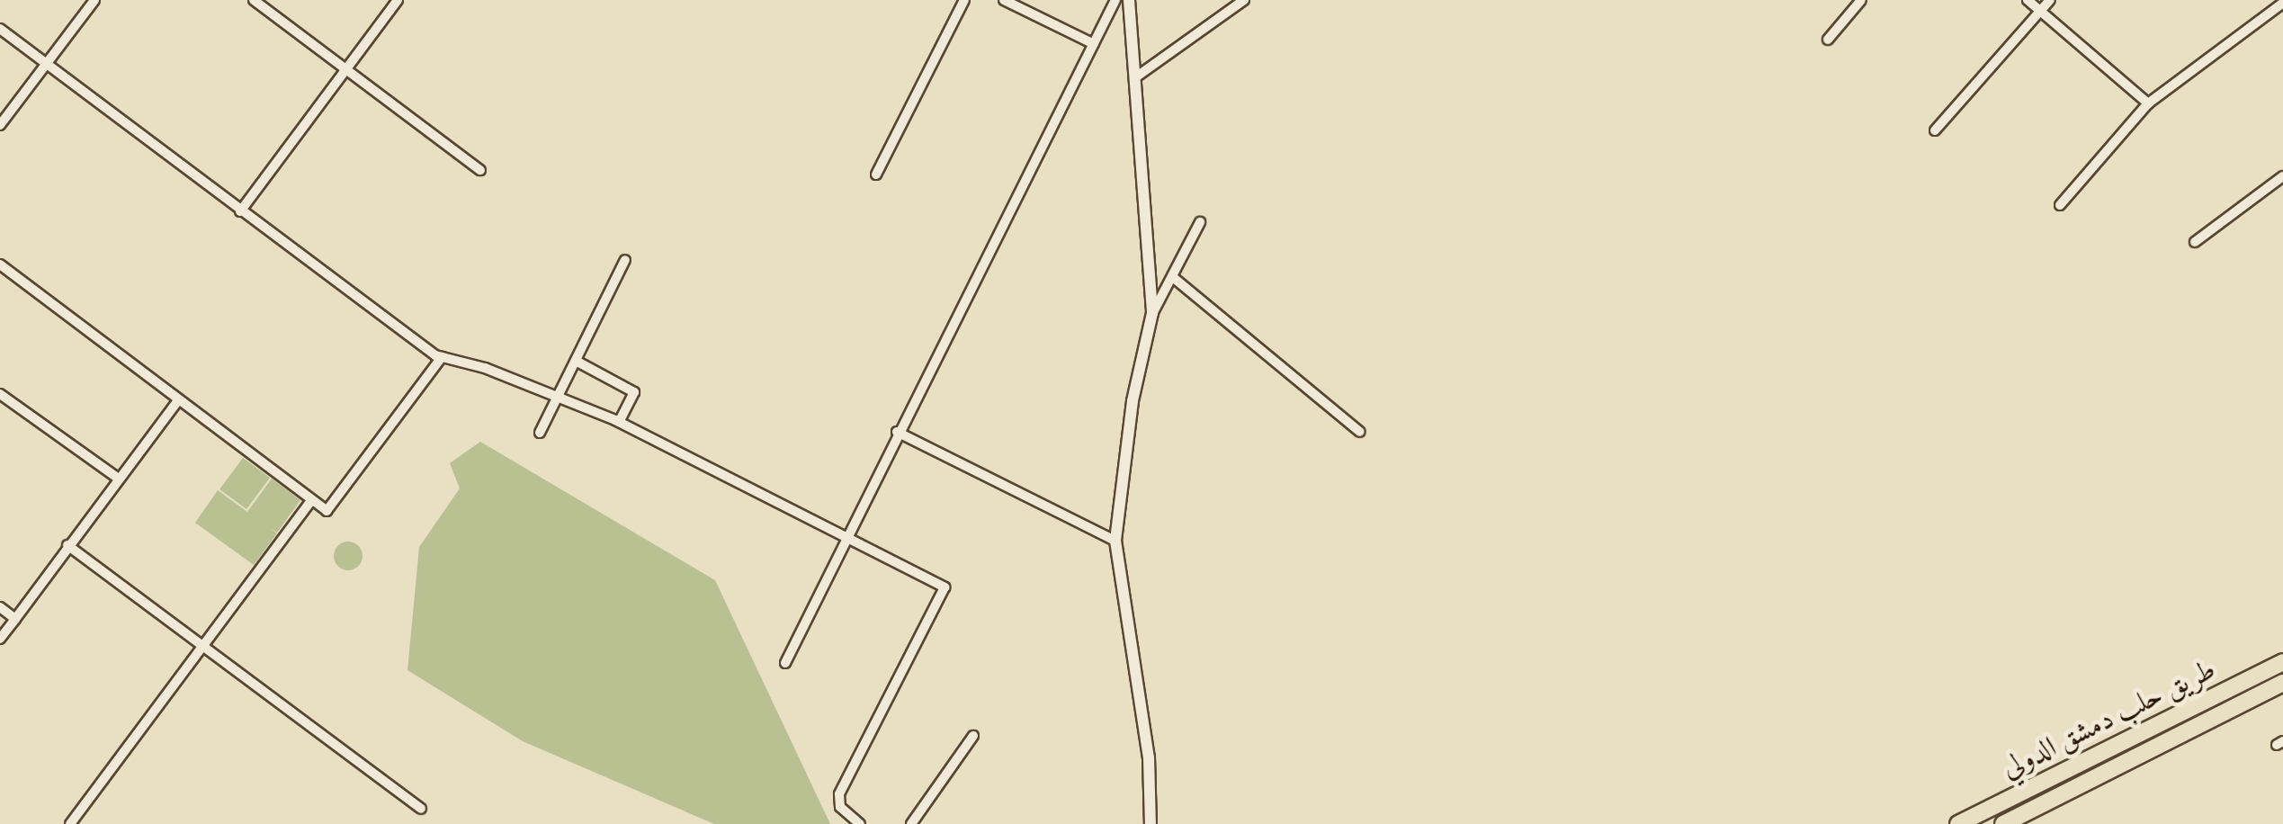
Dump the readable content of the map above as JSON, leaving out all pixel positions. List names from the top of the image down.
{
  "streets": {
    "highway": ["طريق حلب دمشق الدولي"]
  }
}
